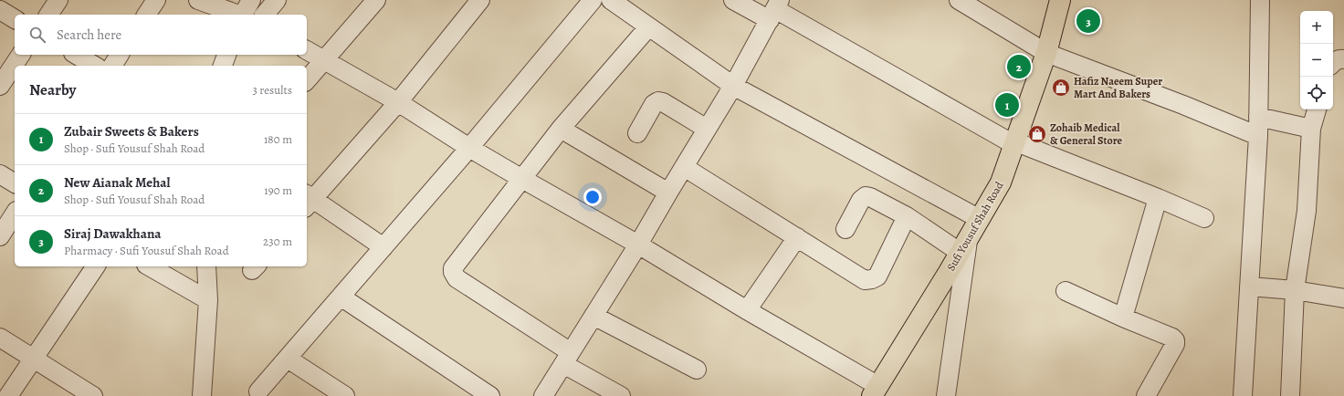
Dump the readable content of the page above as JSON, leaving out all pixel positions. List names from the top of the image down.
{
  "streets": {
    "main road": ["Sufi Yousuf Shah Road"]
  },
  "places": {
    "shop": ["Hafiz Naeem Super Mart And Bakers", "Zohaib Medical & General Store"]
  },
  "page": {
    "pins": ["3", "2", "1"],
    "map_buttons": ["+", "−"],
    "search": "Search here",
    "heading": ["Nearby", "3 results"],
    "list": [
      {
        "mark": "1",
        "name": "Zubair Sweets & Bakers",
        "note": "Shop · Sufi Yousuf Shah Road",
        "value": "180 m"
      },
      {
        "mark": "2",
        "name": "New Aianak Mehal",
        "note": "Shop · Sufi Yousuf Shah Road",
        "value": "190 m"
      },
      {
        "mark": "3",
        "name": "Siraj Dawakhana",
        "note": "Pharmacy · Sufi Yousuf Shah Road",
        "value": "230 m"
      }
    ]
  }
}
